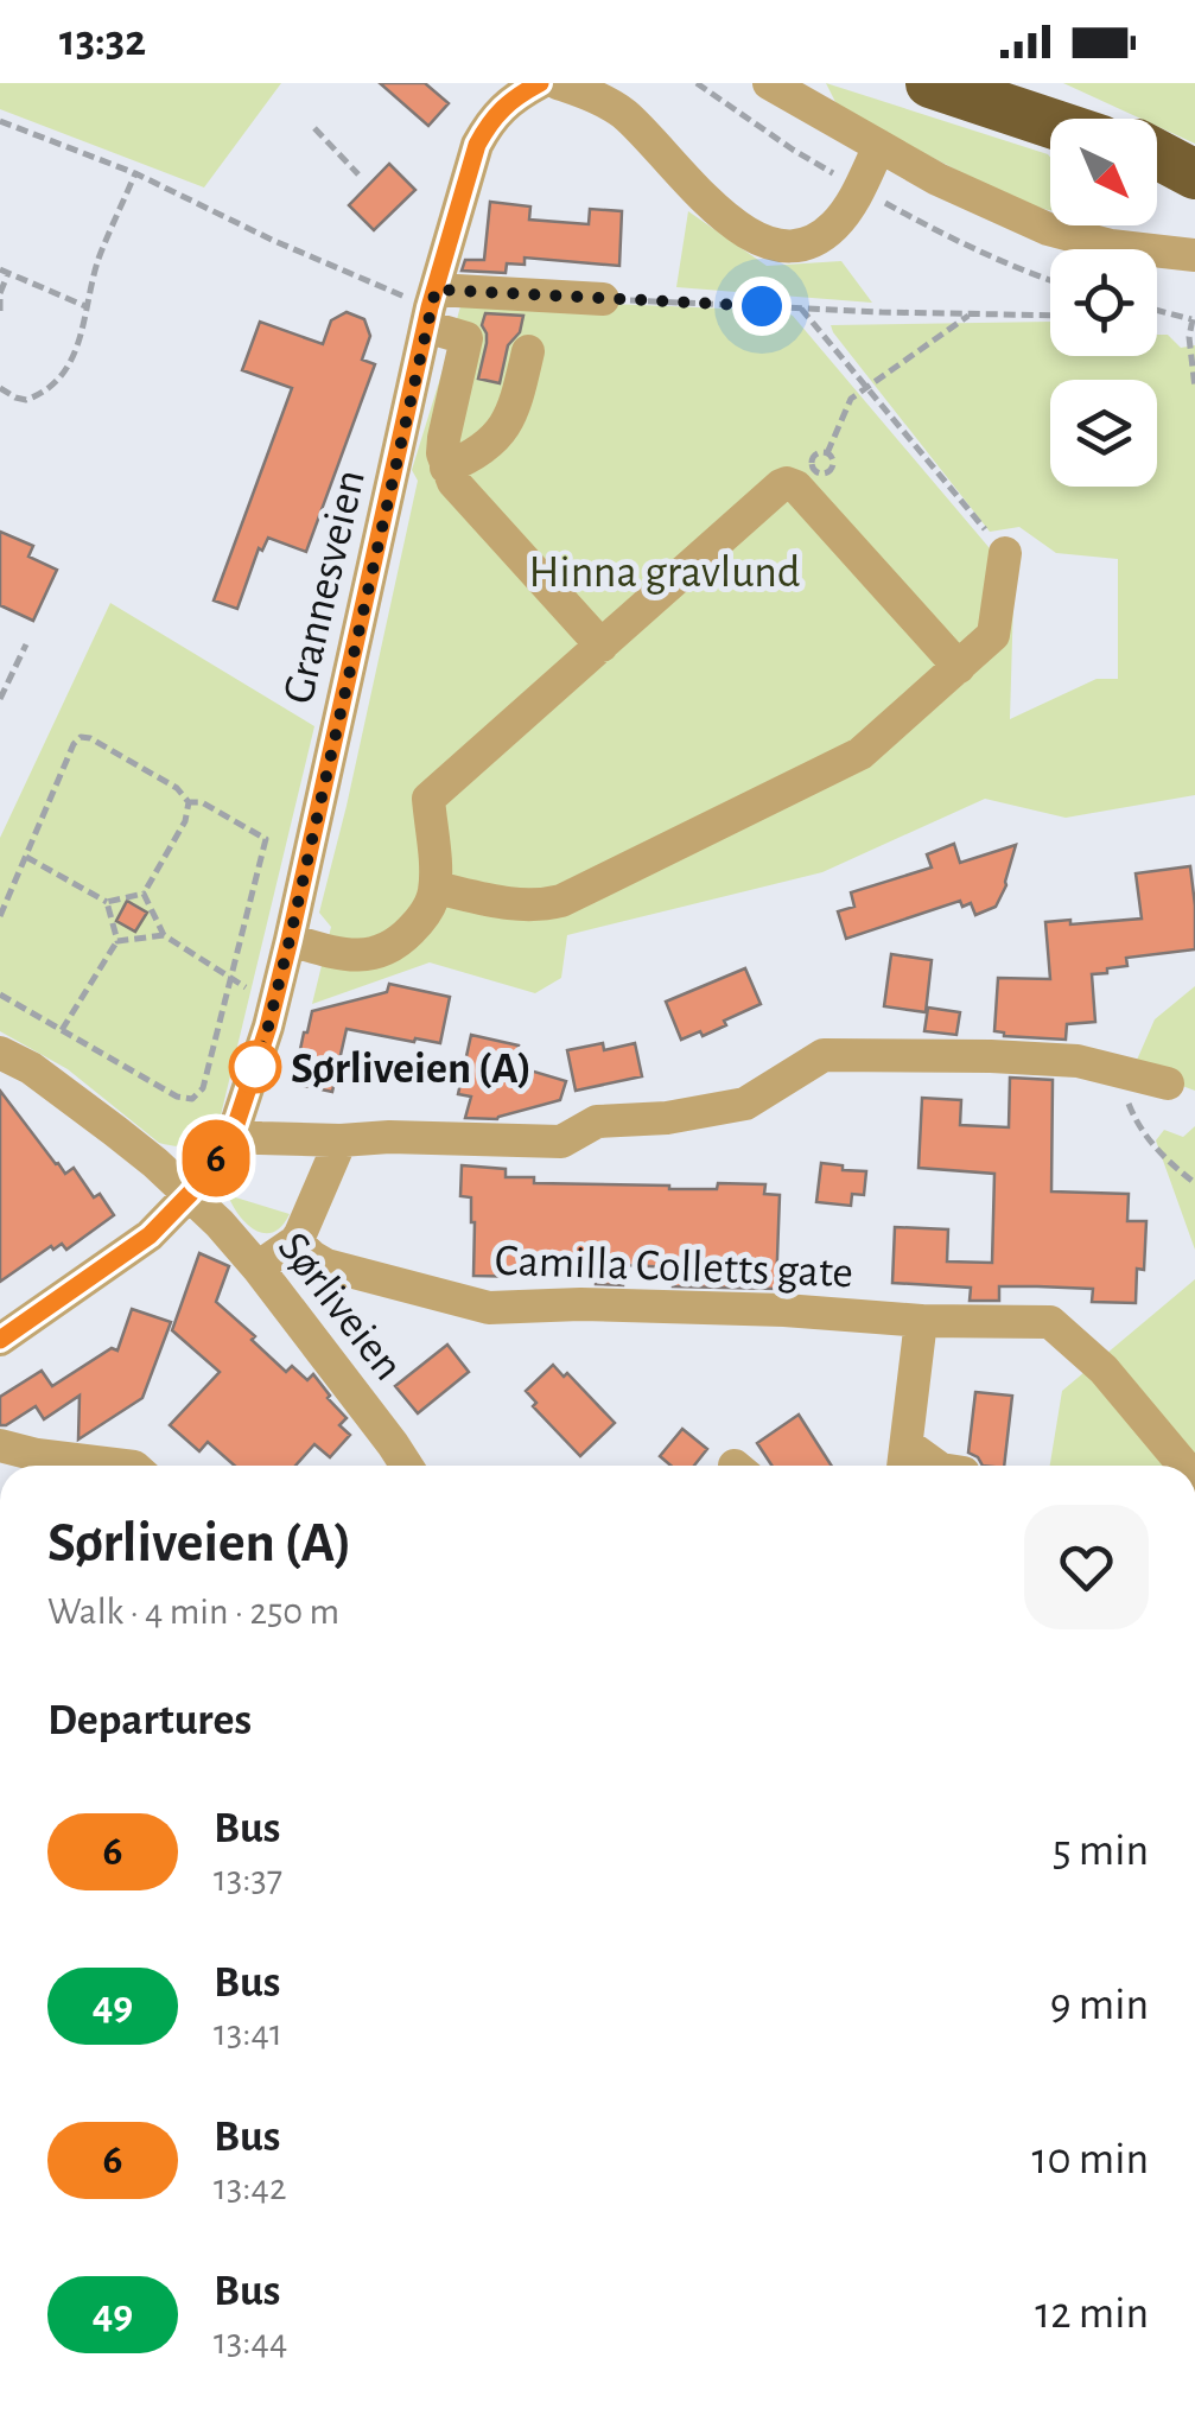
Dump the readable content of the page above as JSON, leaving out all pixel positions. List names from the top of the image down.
{
  "streets": {
    "street": ["Grannesveien", "Camilla Colletts gate", "Sørliveien"]
  },
  "crossings": [
    ["Grannesveien", "Sørliveien"]
  ],
  "parks": ["Hinna gravlund"],
  "places": ["Sørliveien (A)"],
  "lines": ["bus line 6"],
  "north": "bottom right",
  "page": {
    "status": "13:32",
    "on_map": "6",
    "heading": [
      ["Sørliveien (A)", "Walk · 4 min · 250 m"],
      "Departures"
    ],
    "list": [
      {
        "mark": "6",
        "name": "Bus",
        "note": "13:37",
        "value": "5 min"
      },
      {
        "mark": "49",
        "name": "Bus",
        "note": "13:41",
        "value": "9 min"
      },
      {
        "mark": "6",
        "name": "Bus",
        "note": "13:42",
        "value": "10 min"
      },
      {
        "mark": "49",
        "name": "Bus",
        "note": "13:44",
        "value": "12 min"
      }
    ]
  }
}
